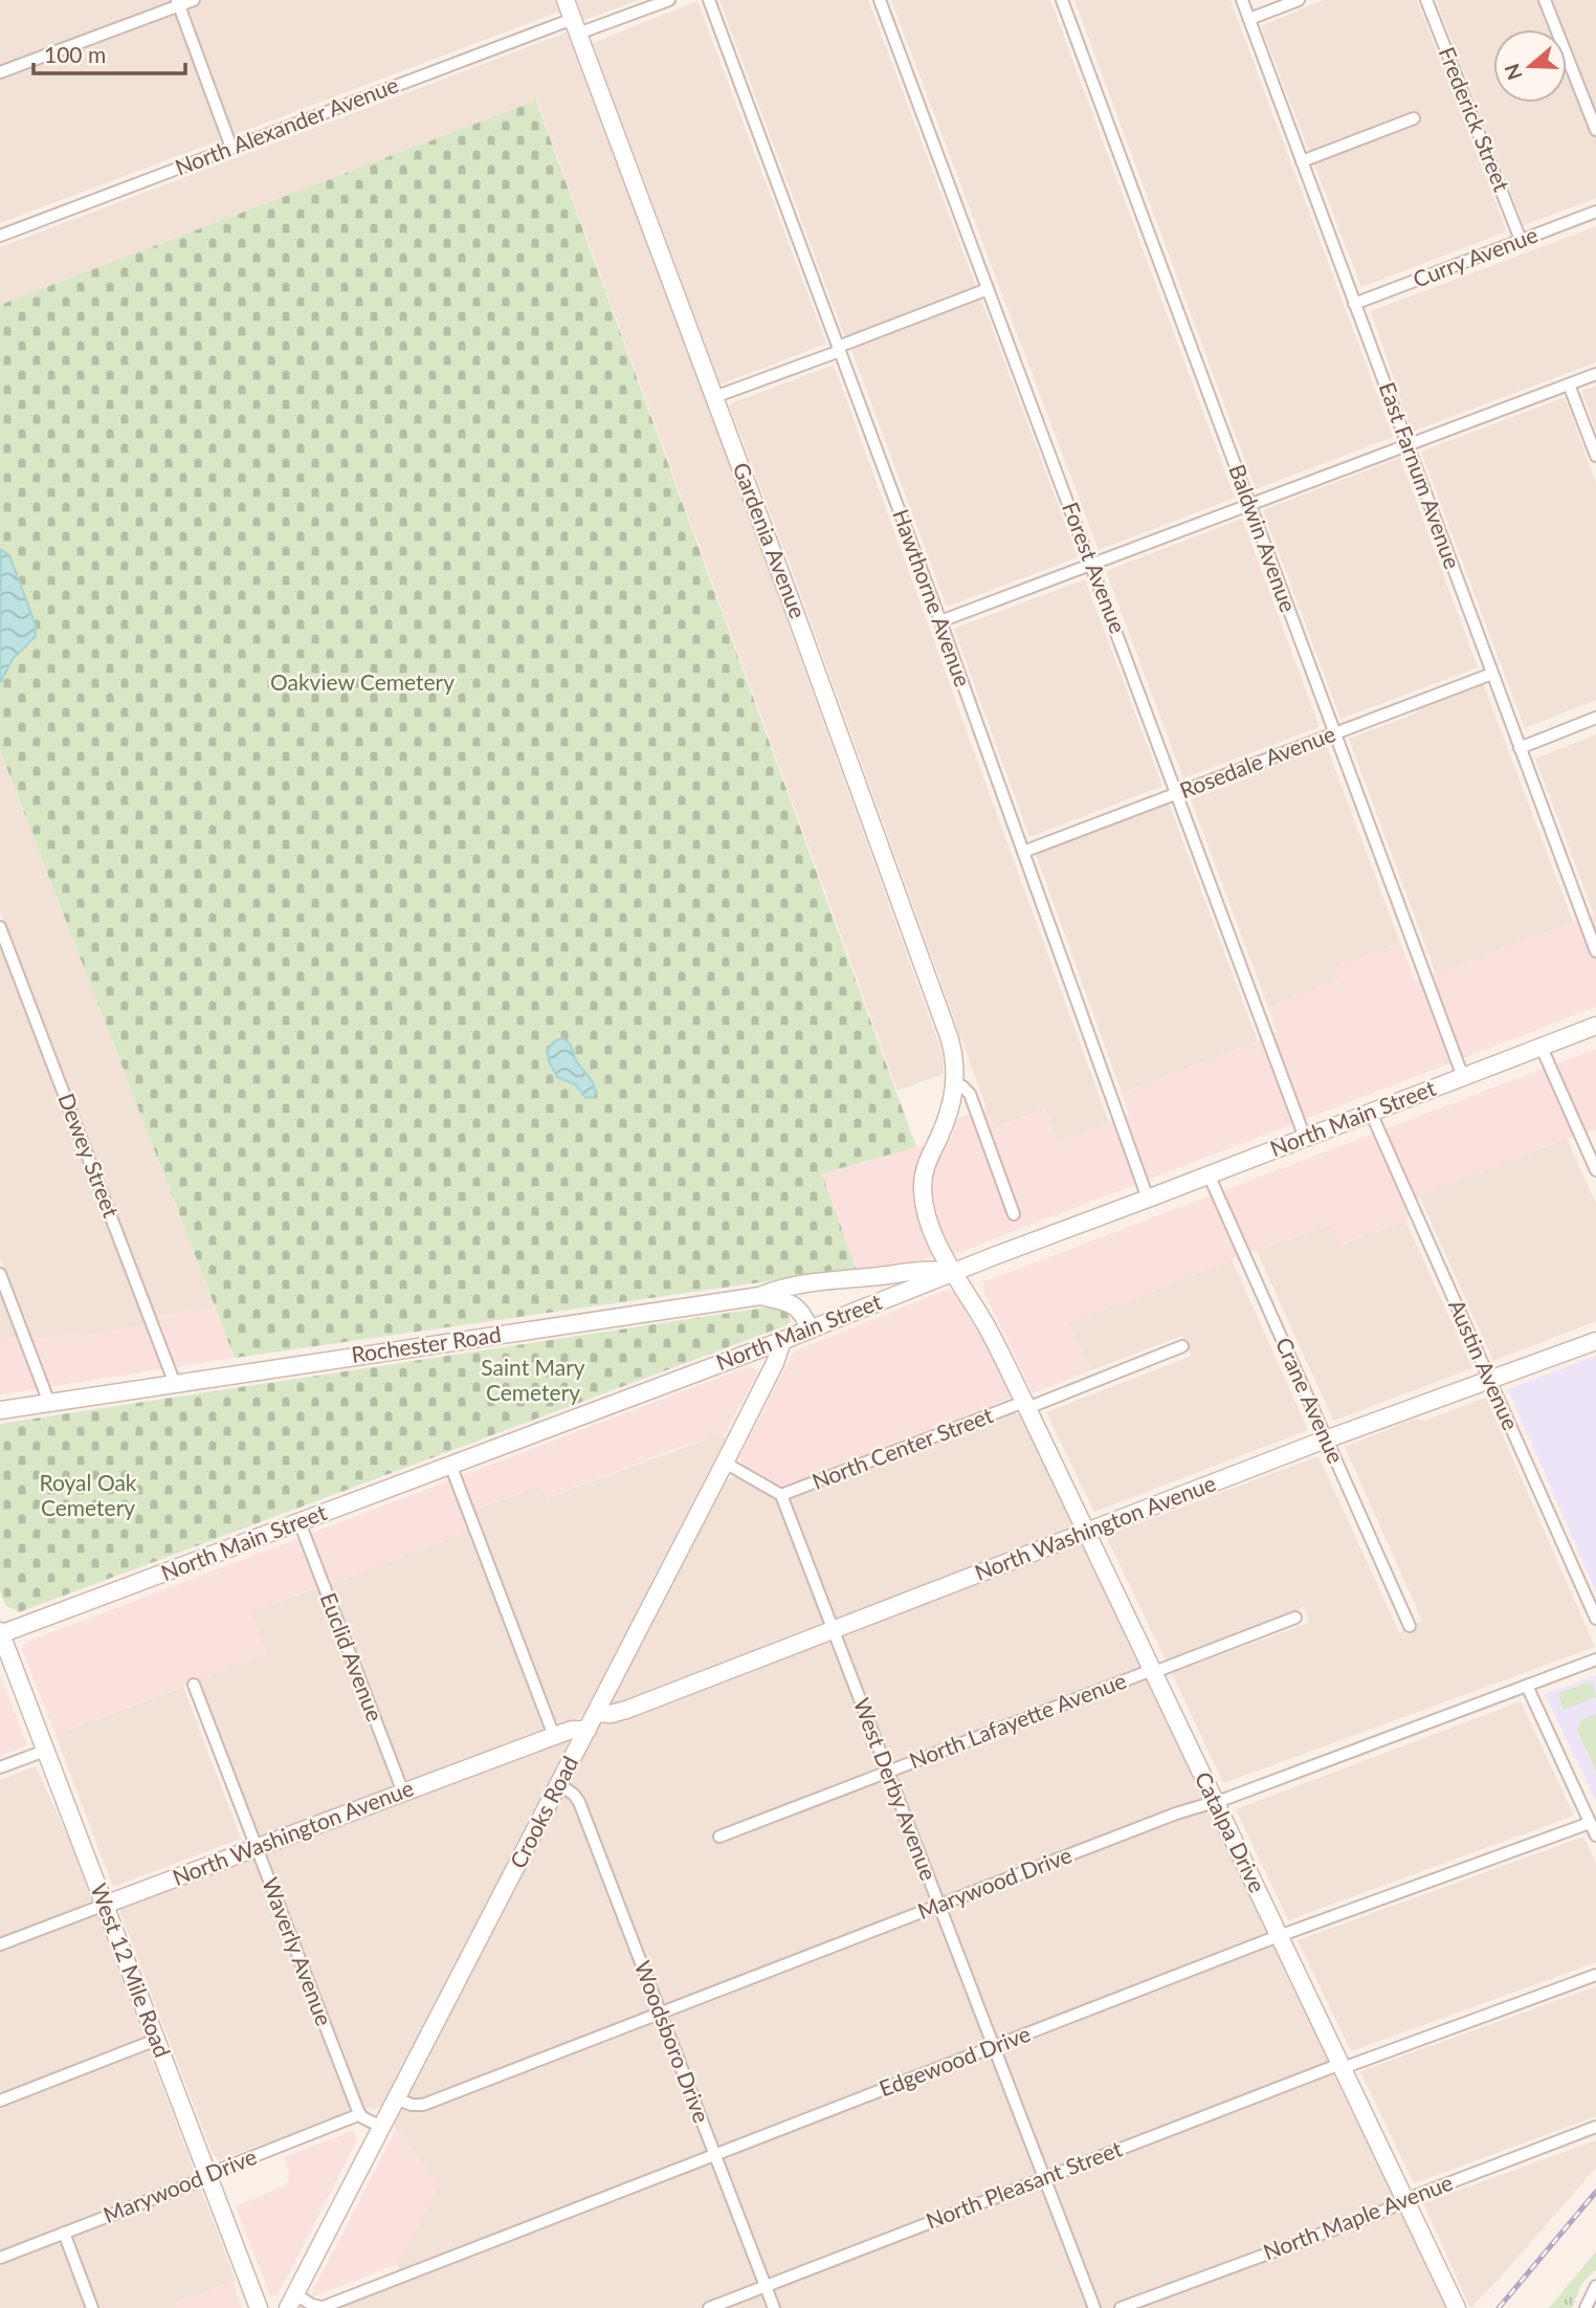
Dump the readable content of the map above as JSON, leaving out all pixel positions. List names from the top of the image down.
{
  "streets": {
    "main road": [
      "Gardenia Avenue",
      "North Main Street",
      "Rochester Road",
      "North Washington Avenue",
      "Crooks Road",
      "Catalpa Drive",
      "West 12 Mile Road"
    ],
    "street": [
      "Frederick Street",
      "North Alexander Avenue",
      "Curry Avenue",
      "East Farnum Avenue",
      "Baldwin Avenue",
      "Forest Avenue",
      "Hawthorne Avenue",
      "Rosedale Avenue",
      "Dewey Street",
      "Austin Avenue",
      "Crane Avenue",
      "North Center Street",
      "Euclid Avenue",
      "North Lafayette Avenue",
      "West Derby Avenue",
      "Marywood Drive",
      "Waverly Avenue",
      "Woodsboro Drive",
      "Edgewood Drive",
      "North Pleasant Street",
      "North Maple Avenue"
    ]
  },
  "crossings": [
    ["Frederick Street", "Curry Avenue"],
    ["North Alexander Avenue", "Gardenia Avenue"],
    ["Curry Avenue", "East Farnum Avenue"],
    ["East Farnum Avenue", "Rosedale Avenue"],
    ["Baldwin Avenue", "Rosedale Avenue"],
    ["Baldwin Avenue", "North Main Street"],
    ["Gardenia Avenue", "North Main Street"],
    ["Gardenia Avenue", "Catalpa Drive"],
    ["Forest Avenue", "Rosedale Avenue"],
    ["Forest Avenue", "North Main Street"],
    ["Hawthorne Avenue", "Rosedale Avenue"],
    ["Hawthorne Avenue", "North Main Street"],
    ["North Main Street", "Rochester Road"],
    ["North Main Street", "Austin Avenue"],
    ["North Main Street", "Crane Avenue"],
    ["North Main Street", "Euclid Avenue"],
    ["North Main Street", "Crooks Road"],
    ["North Main Street", "West 12 Mile Road"],
    ["Dewey Street", "Rochester Road"],
    ["Austin Avenue", "North Washington Avenue"],
    ["Crane Avenue", "North Washington Avenue"],
    ["North Center Street", "West Derby Avenue"],
    ["North Center Street", "Catalpa Drive"],
    ["North Washington Avenue", "Euclid Avenue"],
    ["North Washington Avenue", "West Derby Avenue"],
    ["North Washington Avenue", "Crooks Road"],
    ["North Washington Avenue", "Catalpa Drive"],
    ["North Washington Avenue", "Waverly Avenue"],
    ["North Washington Avenue", "West 12 Mile Road"],
    ["North Lafayette Avenue", "West Derby Avenue"],
    ["North Lafayette Avenue", "Catalpa Drive"],
    ["West Derby Avenue", "Marywood Drive"],
    ["West Derby Avenue", "Edgewood Drive"],
    ["West Derby Avenue", "North Pleasant Street"],
    ["Crooks Road", "Marywood Drive"],
    ["Crooks Road", "Woodsboro Drive"],
    ["Crooks Road", "Edgewood Drive"],
    ["Catalpa Drive", "Marywood Drive"],
    ["Catalpa Drive", "Edgewood Drive"],
    ["Catalpa Drive", "North Pleasant Street"],
    ["Catalpa Drive", "North Maple Avenue"],
    ["Marywood Drive", "Waverly Avenue"],
    ["Marywood Drive", "West 12 Mile Road"],
    ["Marywood Drive", "Woodsboro Drive"],
    ["Woodsboro Drive", "Edgewood Drive"],
    ["Woodsboro Drive", "North Pleasant Street"]
  ],
  "parks": ["Oakview Cemetery", "Saint Mary Cemetery", "Royal Oak Cemetery"],
  "scale_bar": "100 m",
  "north": "left"
}
